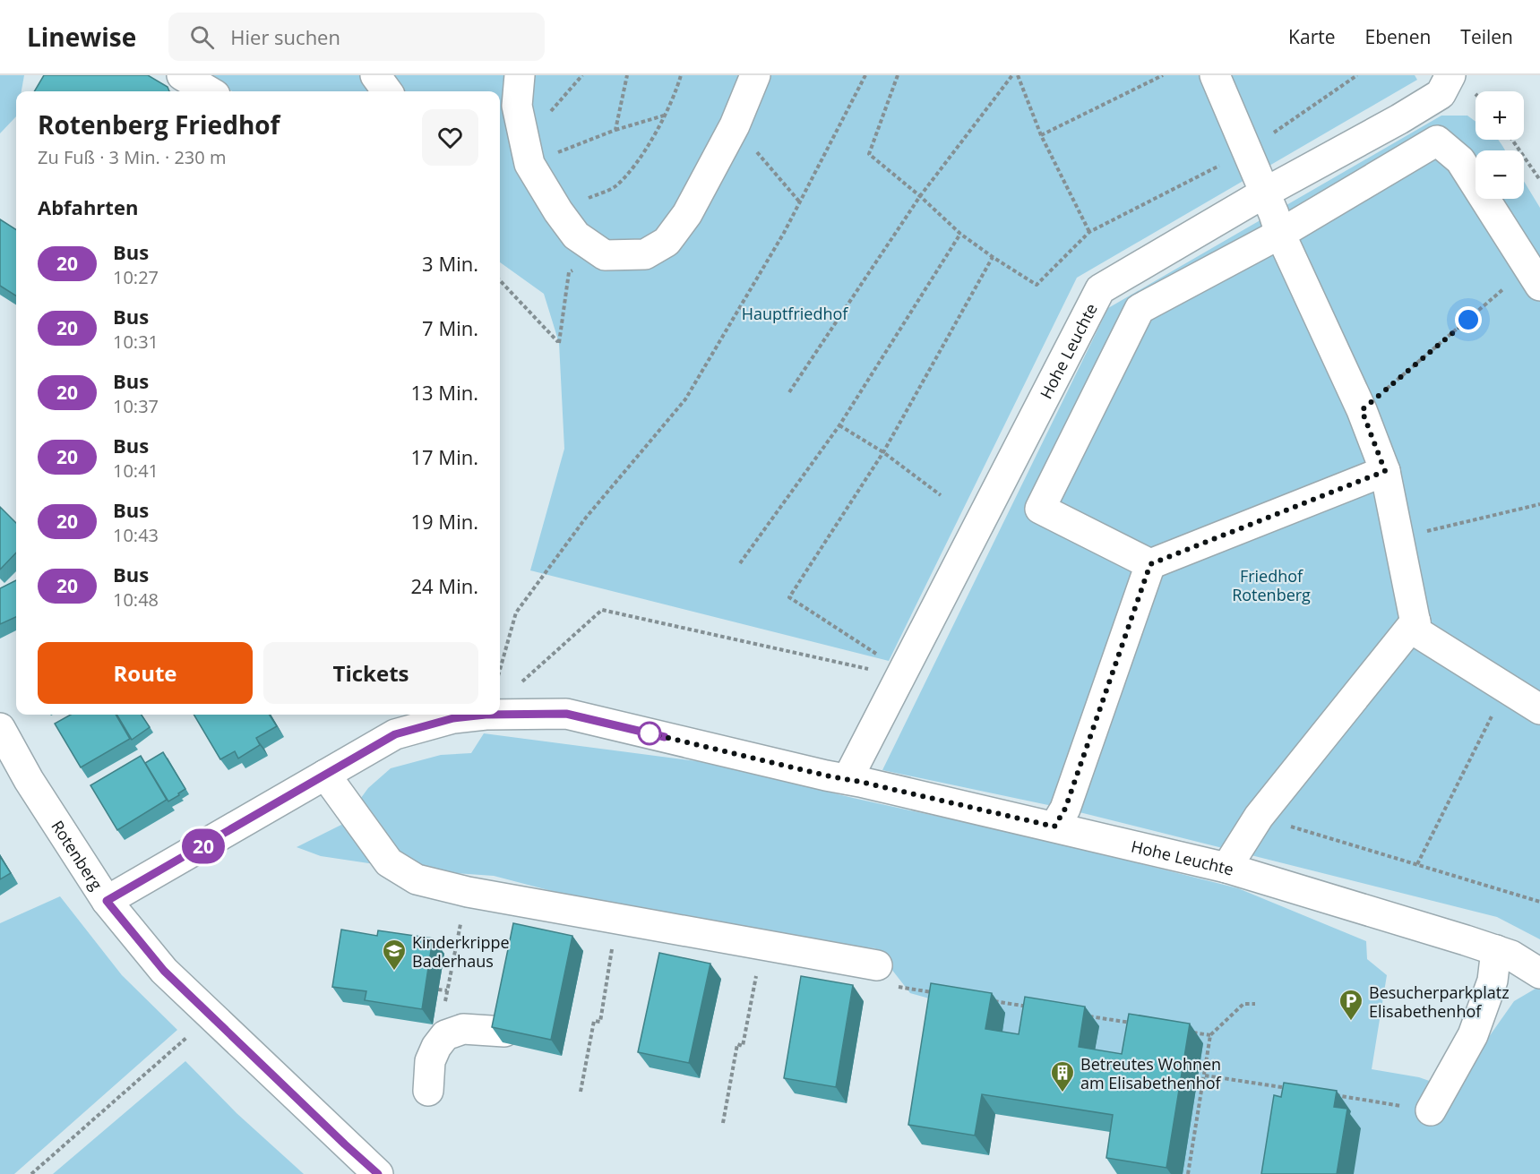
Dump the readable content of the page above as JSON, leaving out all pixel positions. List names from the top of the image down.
{
  "streets": {
    "street": ["Hohe Leuchte", "Rotenberg"]
  },
  "crossings": [
    ["Hohe Leuchte", "Rotenberg"]
  ],
  "parks": ["Hauptfriedhof", "Friedhof Rotenberg"],
  "places": {
    "school or university": ["Kinderkrippe Baderhaus"],
    "parking": ["Besucherparkplatz Elisabethenhof"],
    "building": ["Betreutes Wohnen am Elisabethenhof"]
  },
  "lines": ["bus line 20"],
  "page": {
    "header": "Linewise",
    "search": "Hier suchen",
    "nav": ["Karte", "Ebenen", "Teilen"],
    "on_map": "20",
    "map_buttons": ["+", "−"],
    "heading": [
      ["Rotenberg Friedhof", "Zu Fuß · 3 Min. · 230 m"],
      "Abfahrten"
    ],
    "list": [
      {
        "mark": "20",
        "name": "Bus",
        "note": "10:27",
        "value": "3 Min."
      },
      {
        "mark": "20",
        "name": "Bus",
        "note": "10:31",
        "value": "7 Min."
      },
      {
        "mark": "20",
        "name": "Bus",
        "note": "10:37",
        "value": "13 Min."
      },
      {
        "mark": "20",
        "name": "Bus",
        "note": "10:41",
        "value": "17 Min."
      },
      {
        "mark": "20",
        "name": "Bus",
        "note": "10:43",
        "value": "19 Min."
      },
      {
        "mark": "20",
        "name": "Bus",
        "note": "10:48",
        "value": "24 Min."
      }
    ],
    "buttons": ["Route", "Tickets"]
  }
}
